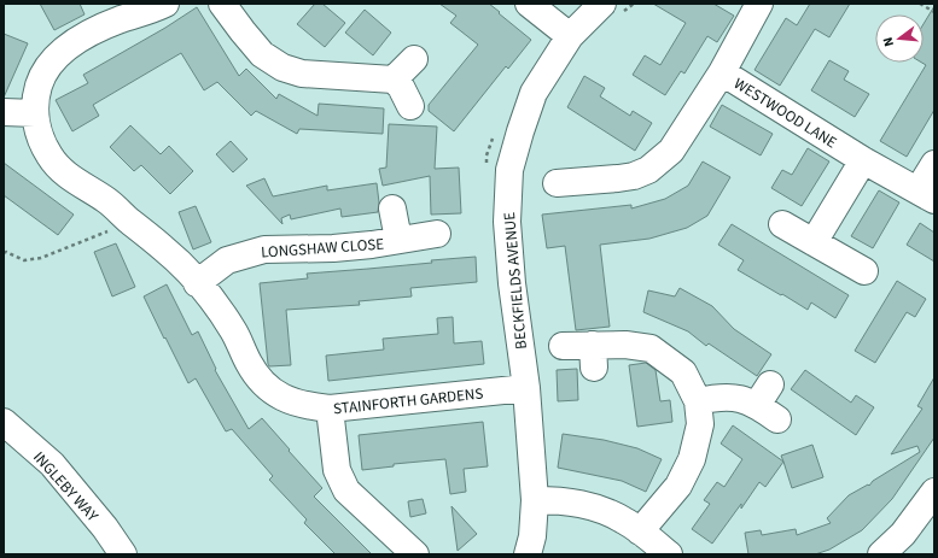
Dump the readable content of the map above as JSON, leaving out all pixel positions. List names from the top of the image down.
{
  "streets": {
    "street": [
      "WESTWOOD LANE",
      "LONGSHAW CLOSE",
      "BECKFIELDS AVENUE",
      "STAINFORTH GARDENS",
      "INGLEBY WAY"
    ]
  },
  "crossings": [
    ["LONGSHAW CLOSE", "STAINFORTH GARDENS"],
    ["BECKFIELDS AVENUE", "STAINFORTH GARDENS"]
  ],
  "north": "left"
}
